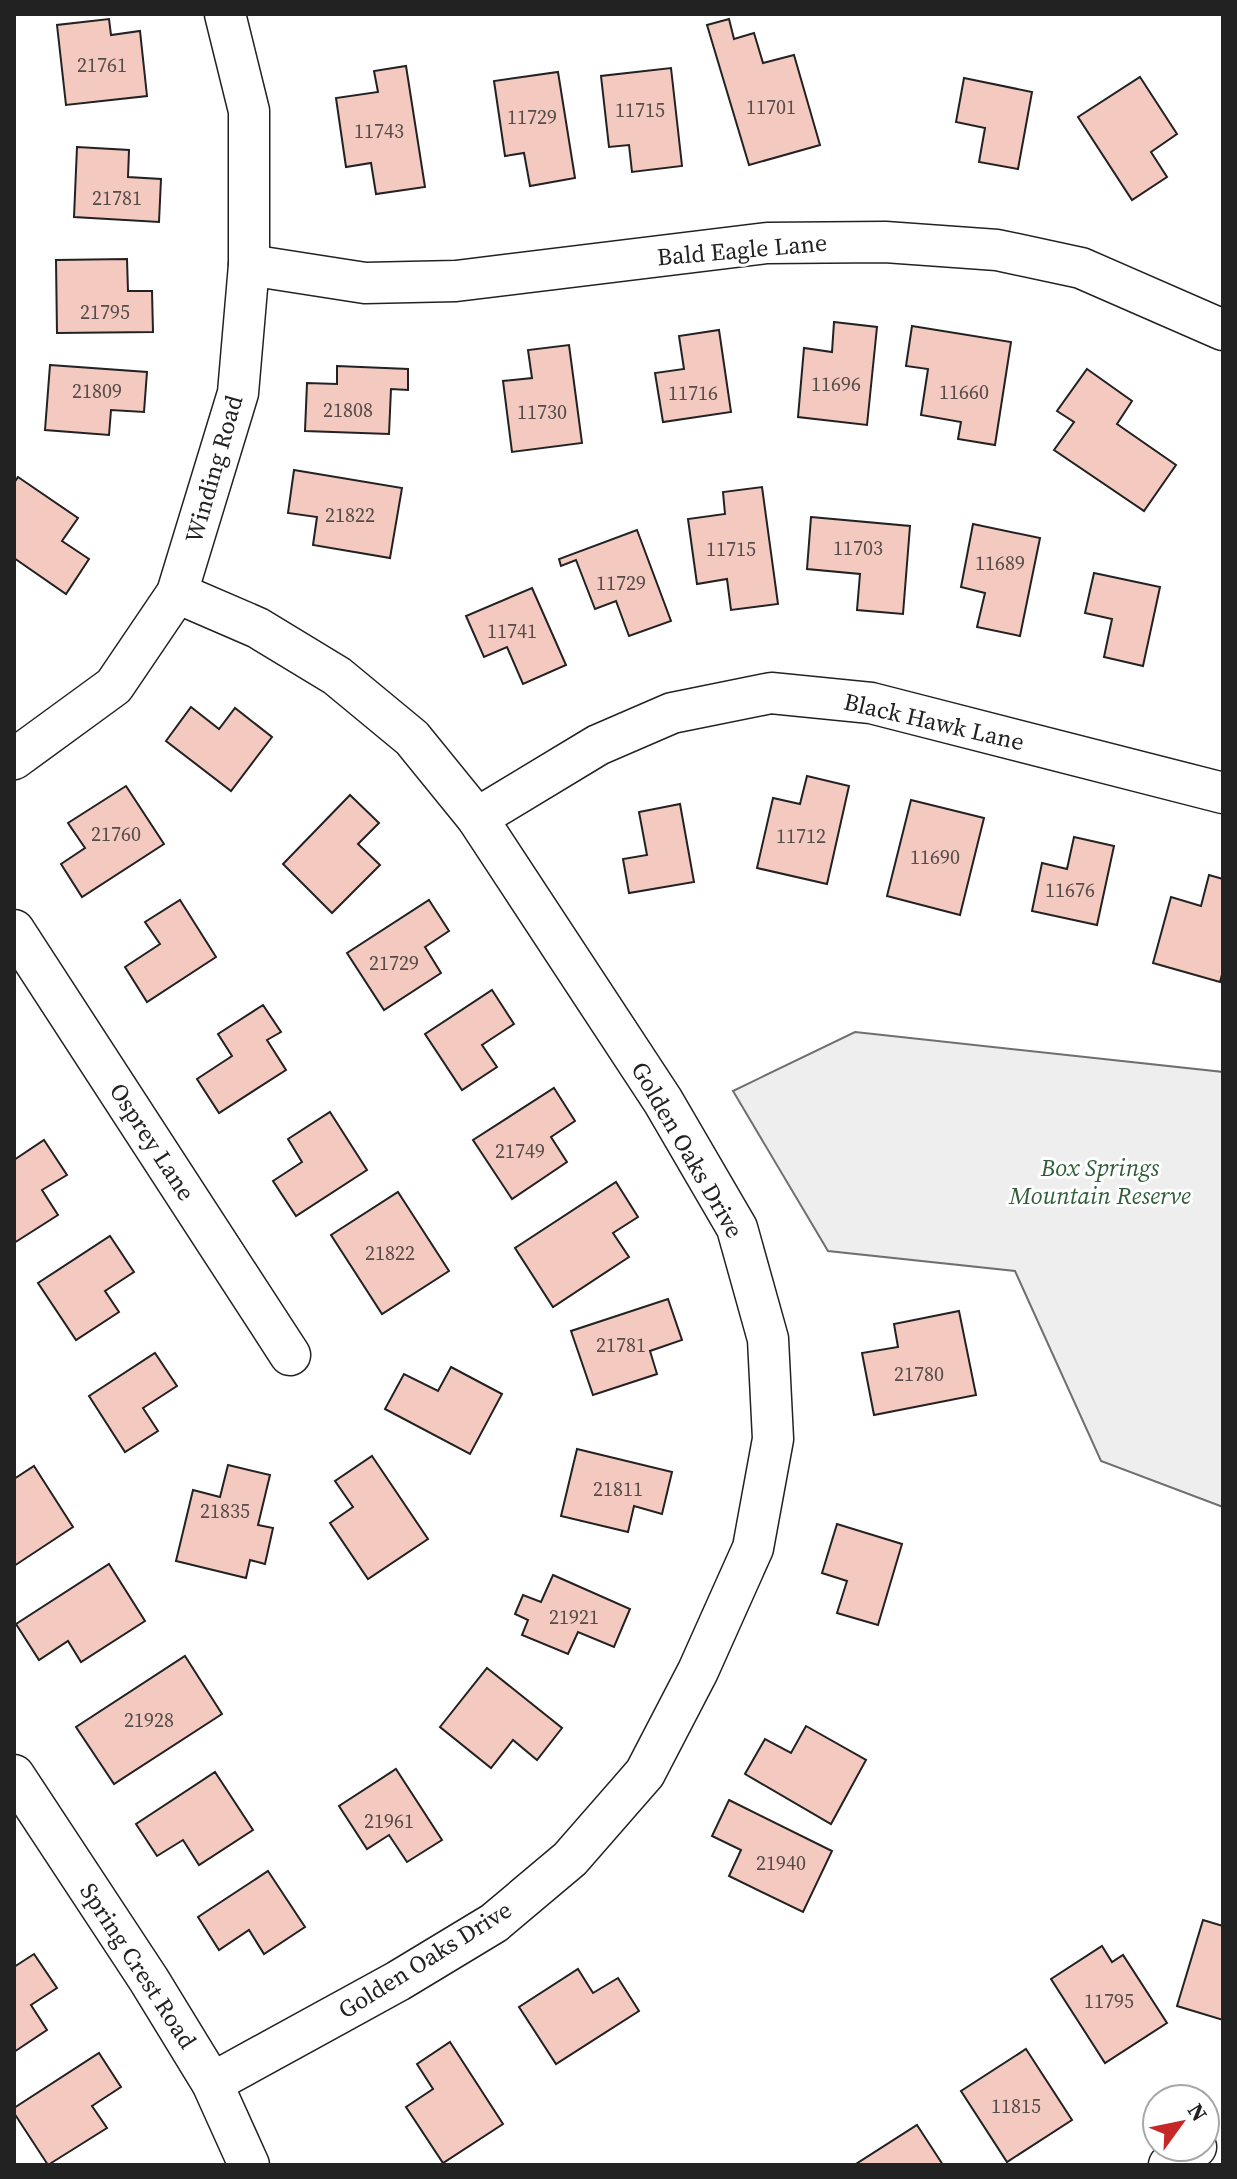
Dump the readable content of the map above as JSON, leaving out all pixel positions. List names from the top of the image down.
{
  "streets": {
    "street": [
      "Bald Eagle Lane",
      "Winding Road",
      "Black Hawk Lane",
      "Osprey Lane",
      "Golden Oaks Drive",
      "Spring Crest Road"
    ]
  },
  "crossings": [
    ["Bald Eagle Lane", "Winding Road"],
    ["Winding Road", "Golden Oaks Drive"],
    ["Black Hawk Lane", "Golden Oaks Drive"],
    ["Golden Oaks Drive", "Spring Crest Road"]
  ],
  "parks": ["Box Springs Mountain Reserve"],
  "house_numbers": [
    "21761",
    "11701",
    "11715",
    "11729",
    "11743",
    "21781",
    "21795",
    "11696",
    "21809",
    "11660",
    "11716",
    "21808",
    "11730",
    "21822",
    "11703",
    "11715",
    "11689",
    "11729",
    "11741",
    "21760",
    "11712",
    "11690",
    "11676",
    "21729",
    "21749",
    "21822",
    "21781",
    "21780",
    "21811",
    "21835",
    "21921",
    "21928",
    "21961",
    "21940",
    "11795",
    "11815"
  ],
  "north": "top right"
}
